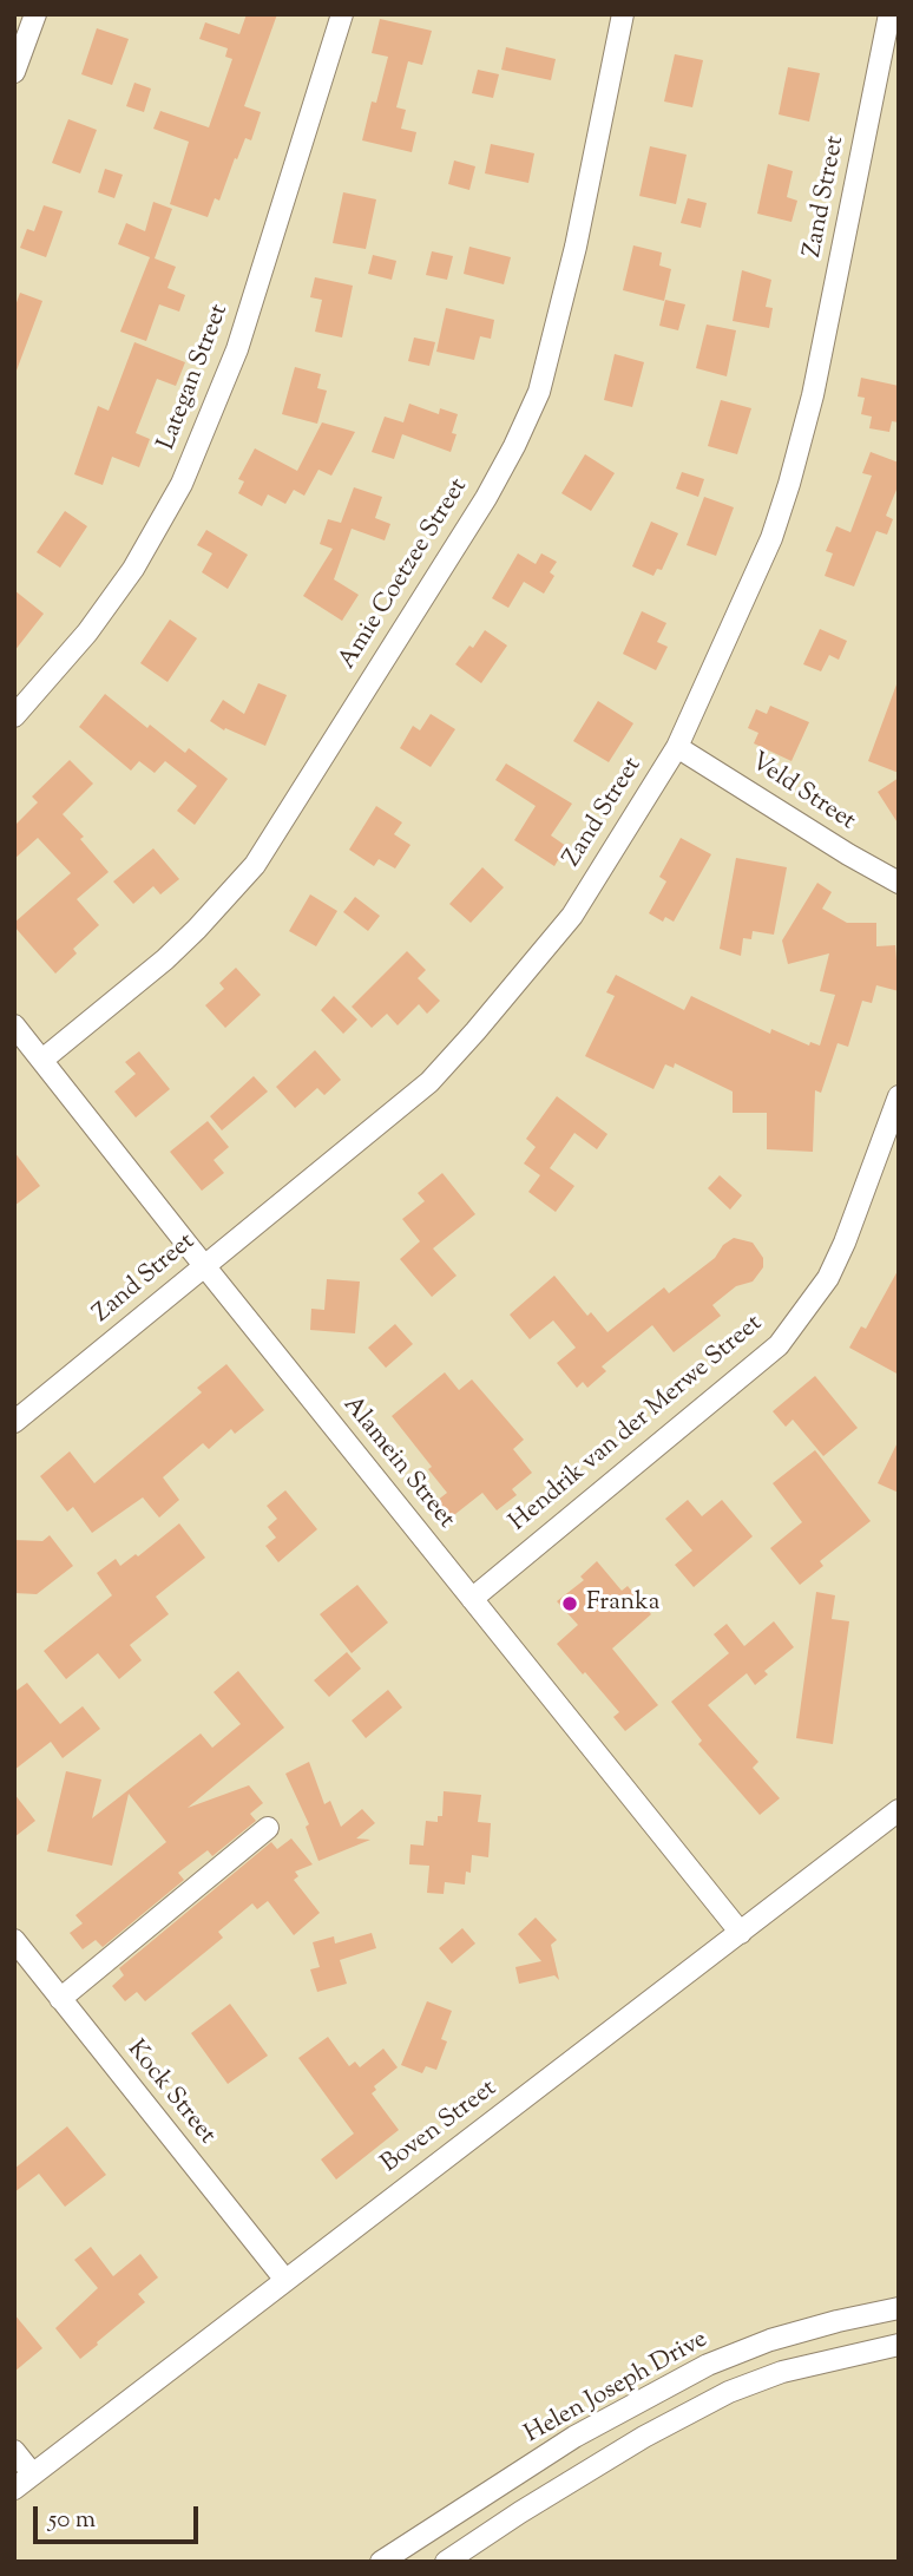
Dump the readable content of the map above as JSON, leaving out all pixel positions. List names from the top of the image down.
{
  "streets": {
    "street": [
      "Zand Street",
      "Lategan Street",
      "Amie Coetzee Street",
      "Veld Street",
      "Hendrik van der Merwe Street",
      "Alamein Street",
      "Kock Street",
      "Boven Street",
      "Helen Joseph Drive"
    ]
  },
  "crossings": [
    ["Zand Street", "Veld Street"],
    ["Zand Street", "Alamein Street"],
    ["Amie Coetzee Street", "Alamein Street"],
    ["Hendrik van der Merwe Street", "Alamein Street"],
    ["Alamein Street", "Boven Street"],
    ["Kock Street", "Boven Street"]
  ],
  "places": ["Franka"],
  "scale_bar": "50 m"
}
